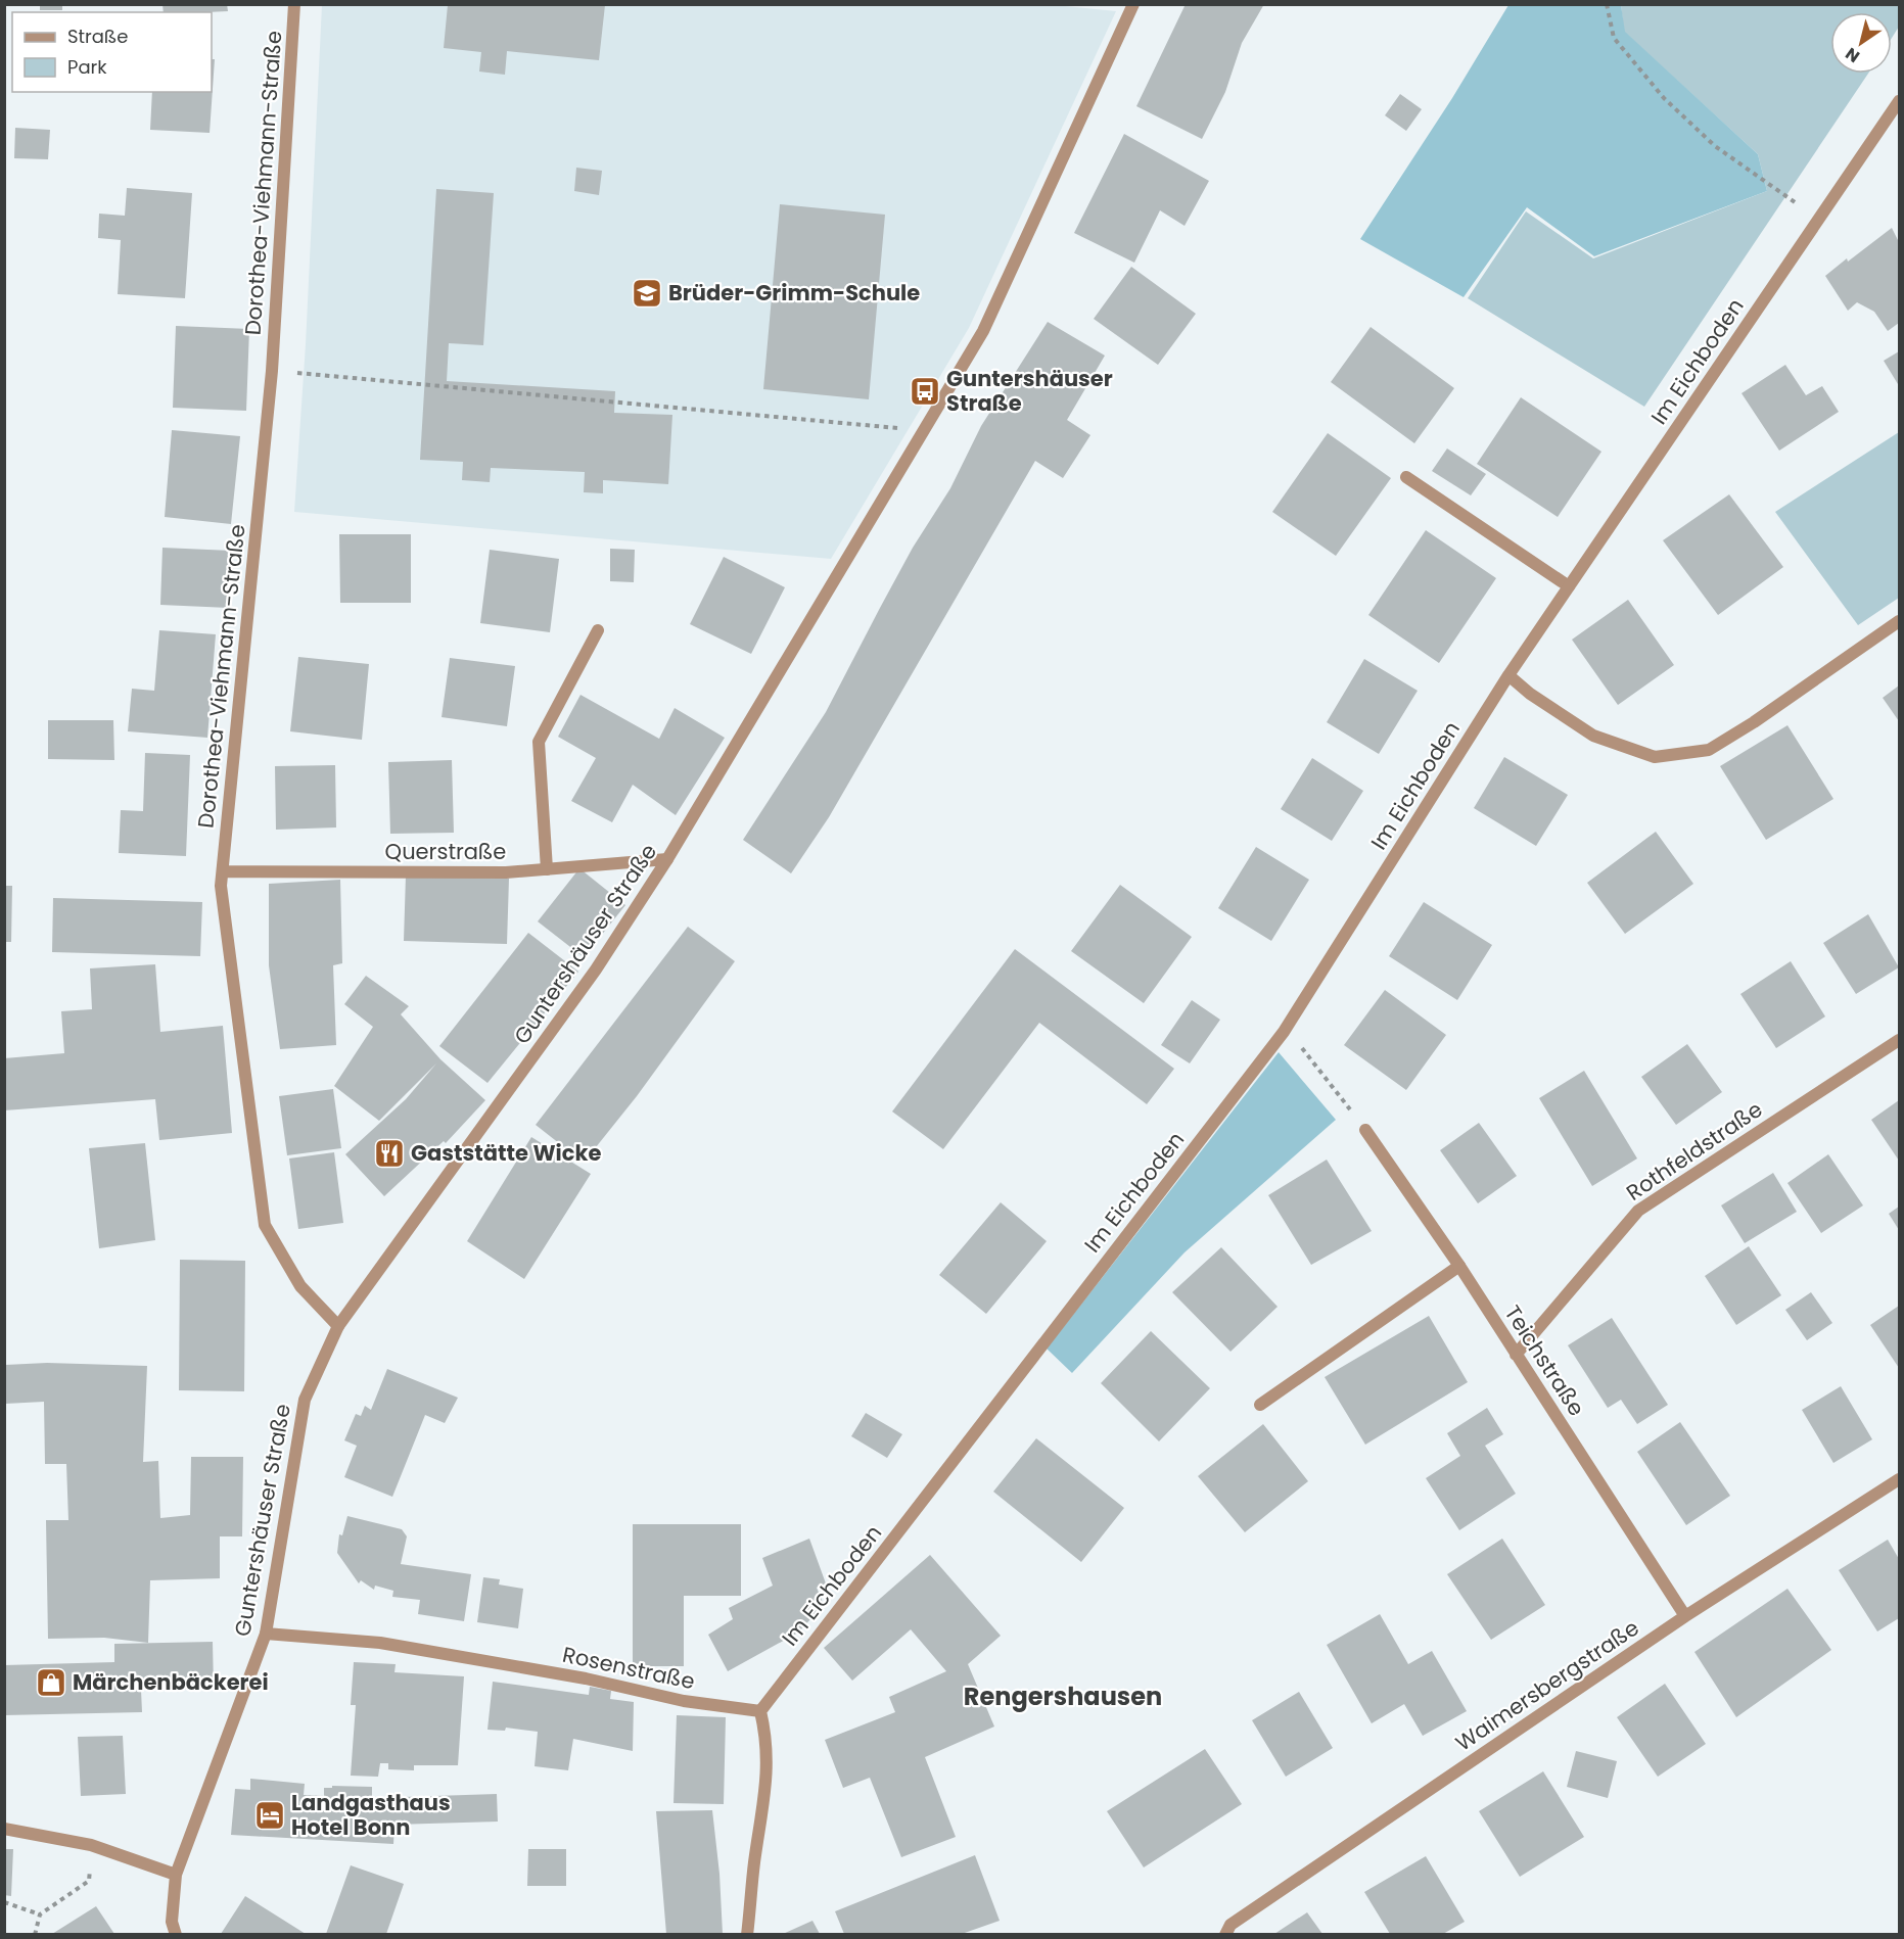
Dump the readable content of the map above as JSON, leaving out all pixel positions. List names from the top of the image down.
{
  "streets": {
    "street": [
      "Dorothea-Viehmann-Straße",
      "Im Eichboden",
      "Querstraße",
      "Guntershäuser Straße",
      "Rothfeldstraße",
      "Teichstraße",
      "Rosenstraße",
      "Waimersbergstraße"
    ]
  },
  "crossings": [
    ["Dorothea-Viehmann-Straße", "Querstraße"],
    ["Dorothea-Viehmann-Straße", "Guntershäuser Straße"],
    ["Im Eichboden", "Rosenstraße"],
    ["Querstraße", "Guntershäuser Straße"],
    ["Guntershäuser Straße", "Rosenstraße"],
    ["Rothfeldstraße", "Teichstraße"],
    ["Teichstraße", "Waimersbergstraße"]
  ],
  "districts": ["Rengershausen"],
  "places": {
    "school or university": ["Brüder-Grimm-Schule"],
    "bus stop": ["Guntershäuser Straße"],
    "restaurant": ["Gaststätte Wicke"],
    "shop": ["Märchenbäckerei"],
    "hotel": ["Landgasthaus Hotel Bonn"]
  },
  "legend": ["Straße", "Park"],
  "north": "bottom left"
}
